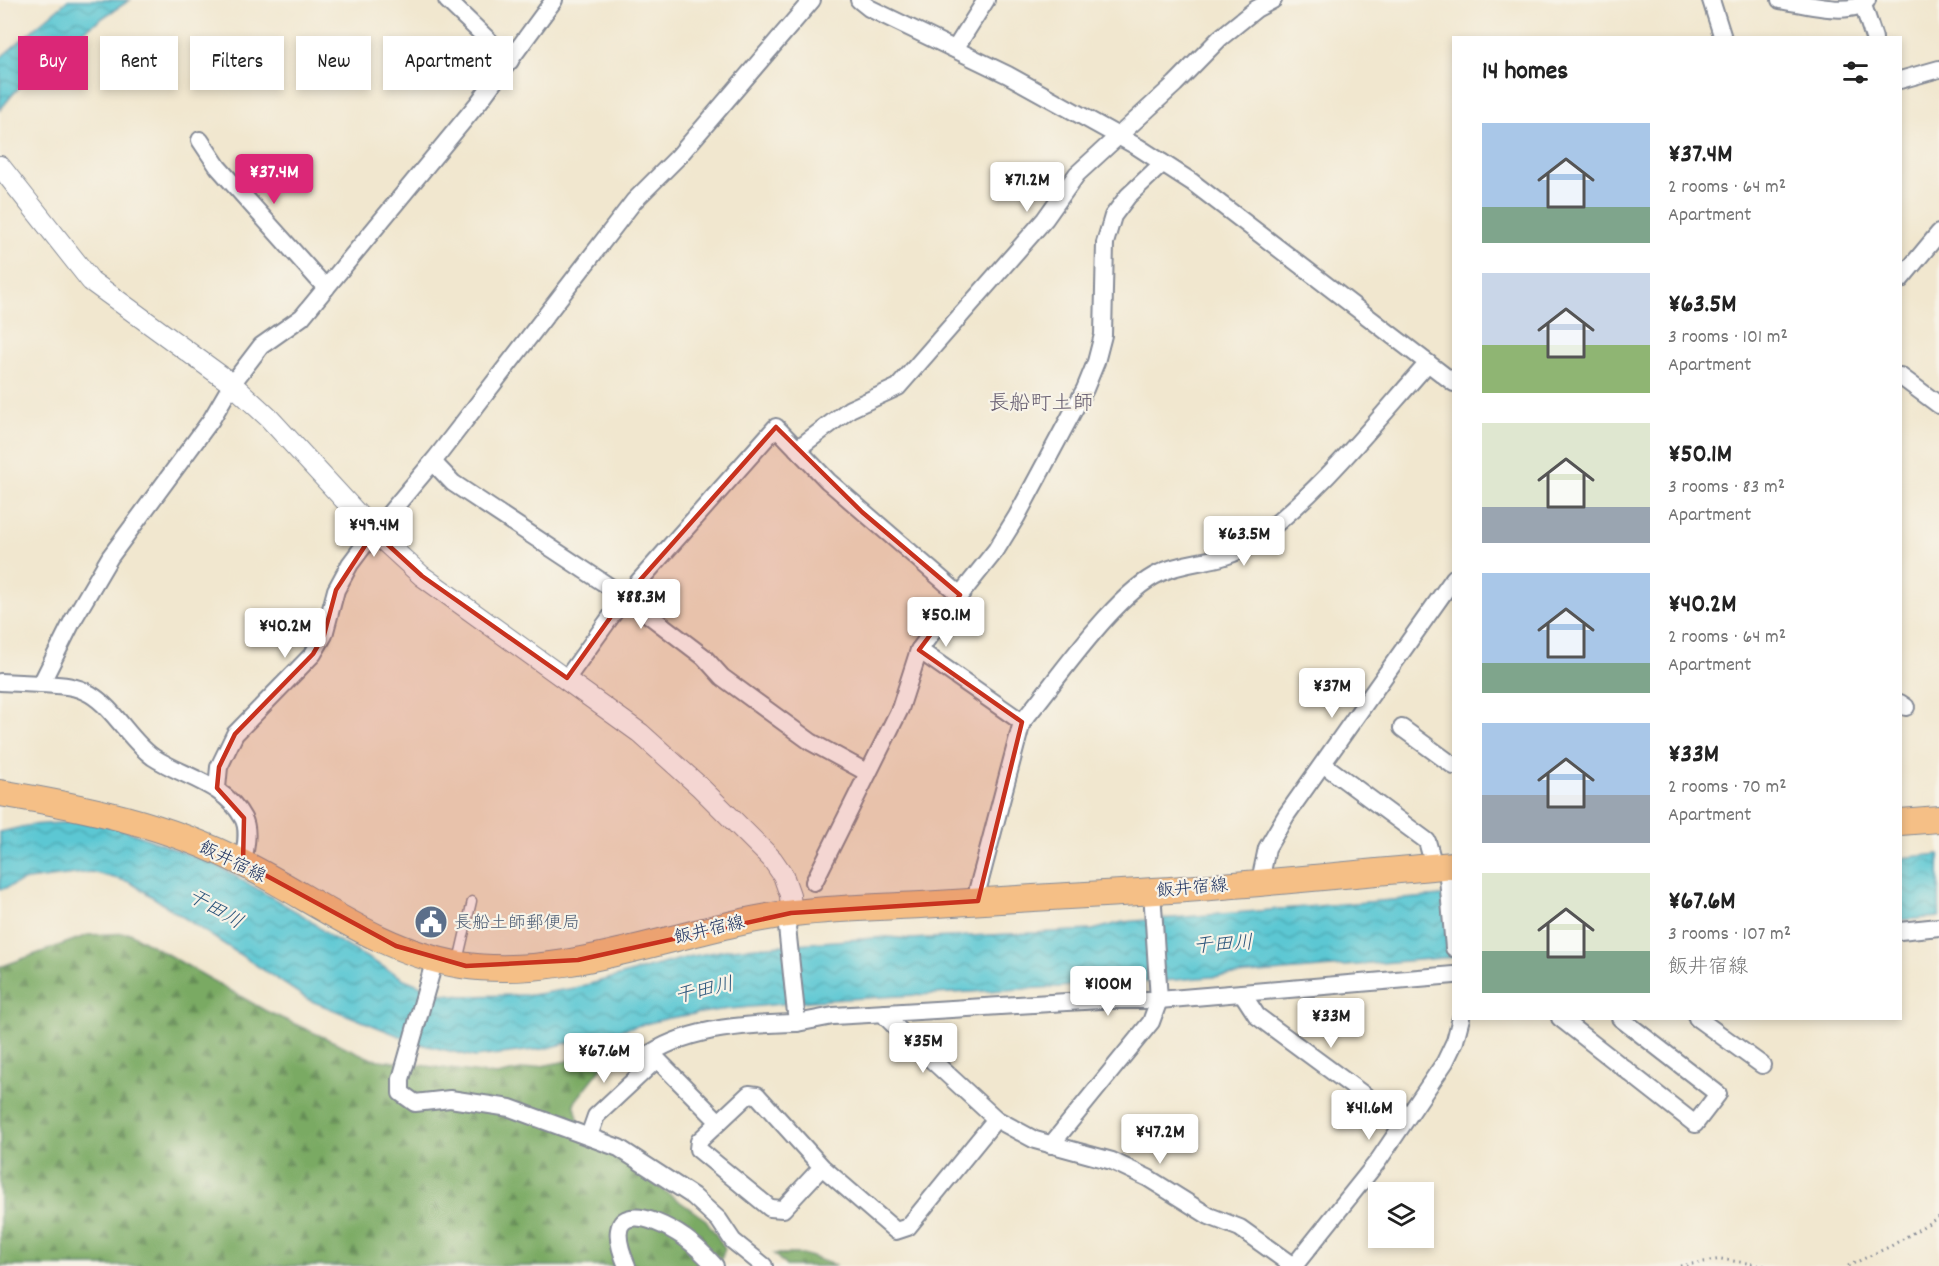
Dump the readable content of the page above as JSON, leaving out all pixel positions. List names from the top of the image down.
{
  "streets": {
    "main road": ["飯井宿線"]
  },
  "districts": ["長船町土師"],
  "water": ["干田川"],
  "places": {
    "public building": ["長船土師郵便局"]
  },
  "page": {
    "chip": [
      "Buy",
      "Rent",
      "Filters",
      "New",
      "Apartment"
    ],
    "heading": "14 homes",
    "list": [
      {
        "name": "¥37.4M",
        "note": "2 rooms · 64 m² · Apartment"
      },
      {
        "name": "¥63.5M",
        "note": "3 rooms · 101 m² · Apartment"
      },
      {
        "name": "¥50.1M",
        "note": "3 rooms · 83 m² · Apartment"
      },
      {
        "name": "¥40.2M",
        "note": "2 rooms · 64 m² · Apartment"
      },
      {
        "name": "¥33M",
        "note": "2 rooms · 70 m² · Apartment"
      },
      {
        "name": "¥67.6M",
        "note": "3 rooms · 107 m² · 飯井宿線"
      }
    ],
    "price": [
      "¥37.4M",
      "¥71.2M",
      "¥49.4M",
      "¥63.5M",
      "¥88.3M",
      "¥50.1M",
      "¥40.2M",
      "¥37M",
      "¥100M",
      "¥33M",
      "¥35M",
      "¥67.6M",
      "¥41.6M",
      "¥47.2M"
    ]
  }
}
